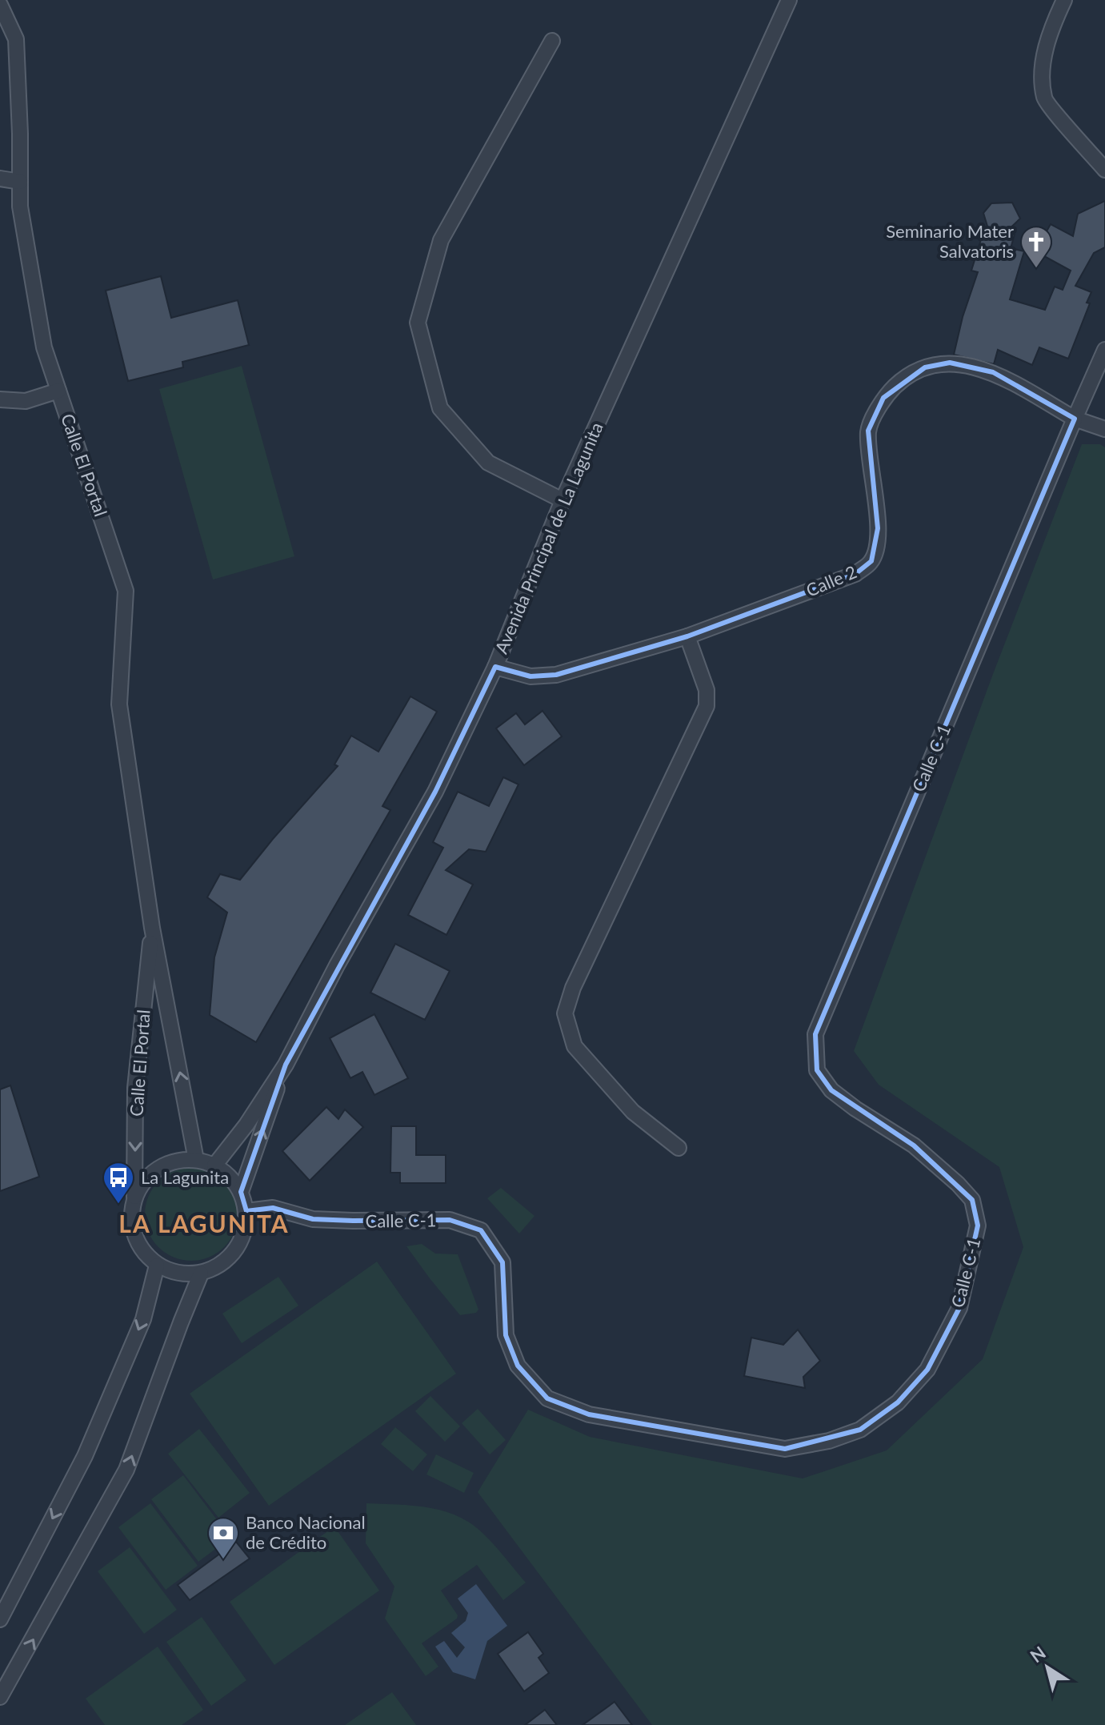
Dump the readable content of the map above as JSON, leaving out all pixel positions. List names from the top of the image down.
{
  "streets": {
    "street": [
      "Calle El Portal",
      "Avenida Principal de La Lagunita",
      "Calle 2",
      "Calle C-1"
    ]
  },
  "crossings": [
    ["Calle El Portal", "Avenida Principal de La Lagunita"],
    ["Calle El Portal", "Calle C-1"],
    ["Avenida Principal de La Lagunita", "Calle 2"],
    ["Avenida Principal de La Lagunita", "Calle C-1"],
    ["Calle 2", "Calle C-1"]
  ],
  "districts": ["LA LAGUNITA"],
  "places": {
    "church": ["Seminario Mater Salvatoris"],
    "bus stop": ["La Lagunita"],
    "bank": ["Banco Nacional de Crédito"]
  },
  "north": "top left"
}
